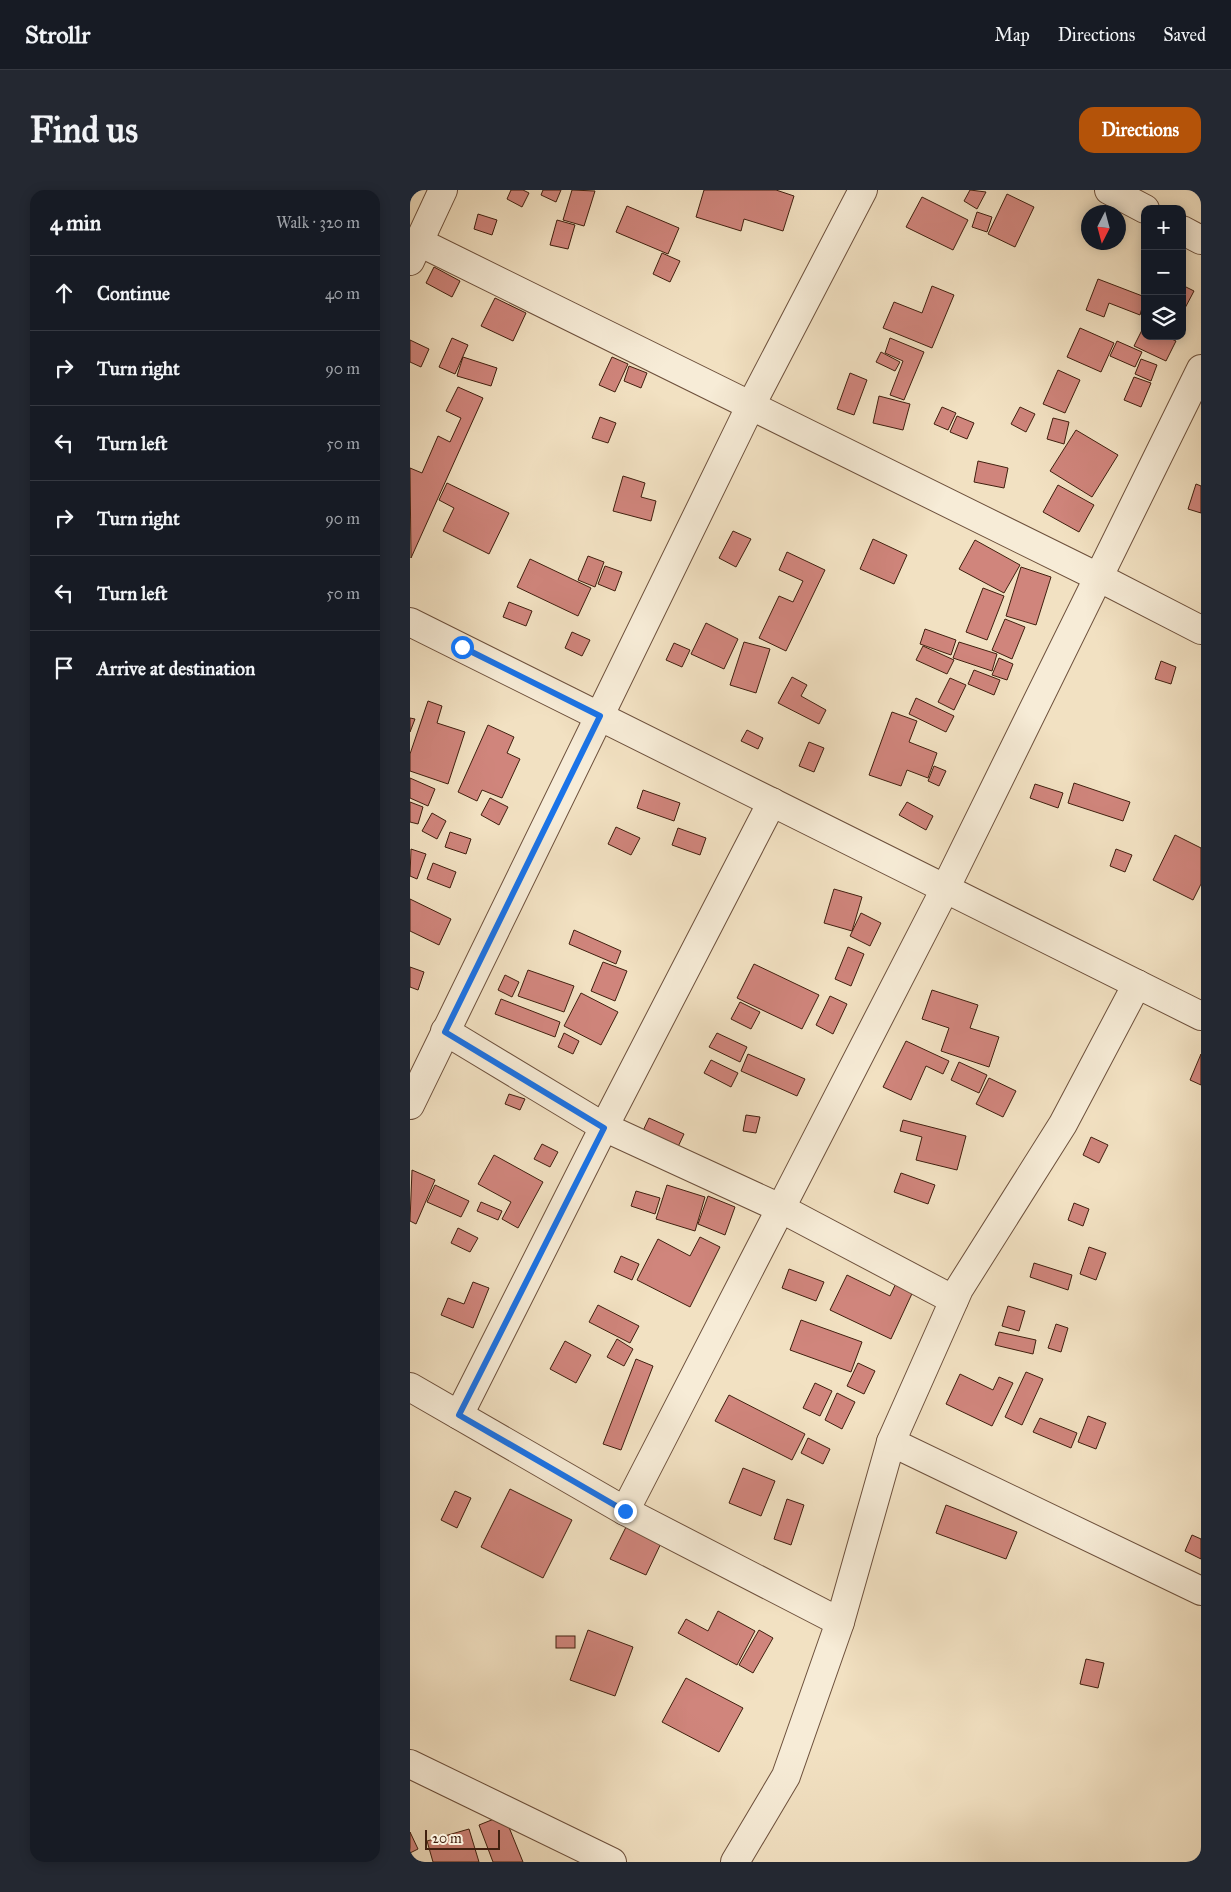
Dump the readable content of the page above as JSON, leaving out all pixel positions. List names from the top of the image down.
{
  "scale_bar": "20 m",
  "north": "bottom",
  "page": {
    "header": "Strollr",
    "nav": ["Map", "Directions", "Saved"],
    "buttons": "Directions",
    "title": "Find us",
    "heading": ["4 min", "Walk · 320 m"],
    "map_buttons": ["+", "−"],
    "list": [
      ["Continue", "40 m"],
      ["Turn right", "90 m"],
      ["Turn left", "50 m"],
      ["Turn right", "90 m"],
      ["Turn left", "50 m"],
      "Arrive at destination"
    ],
    "scale": "20 m"
  }
}
